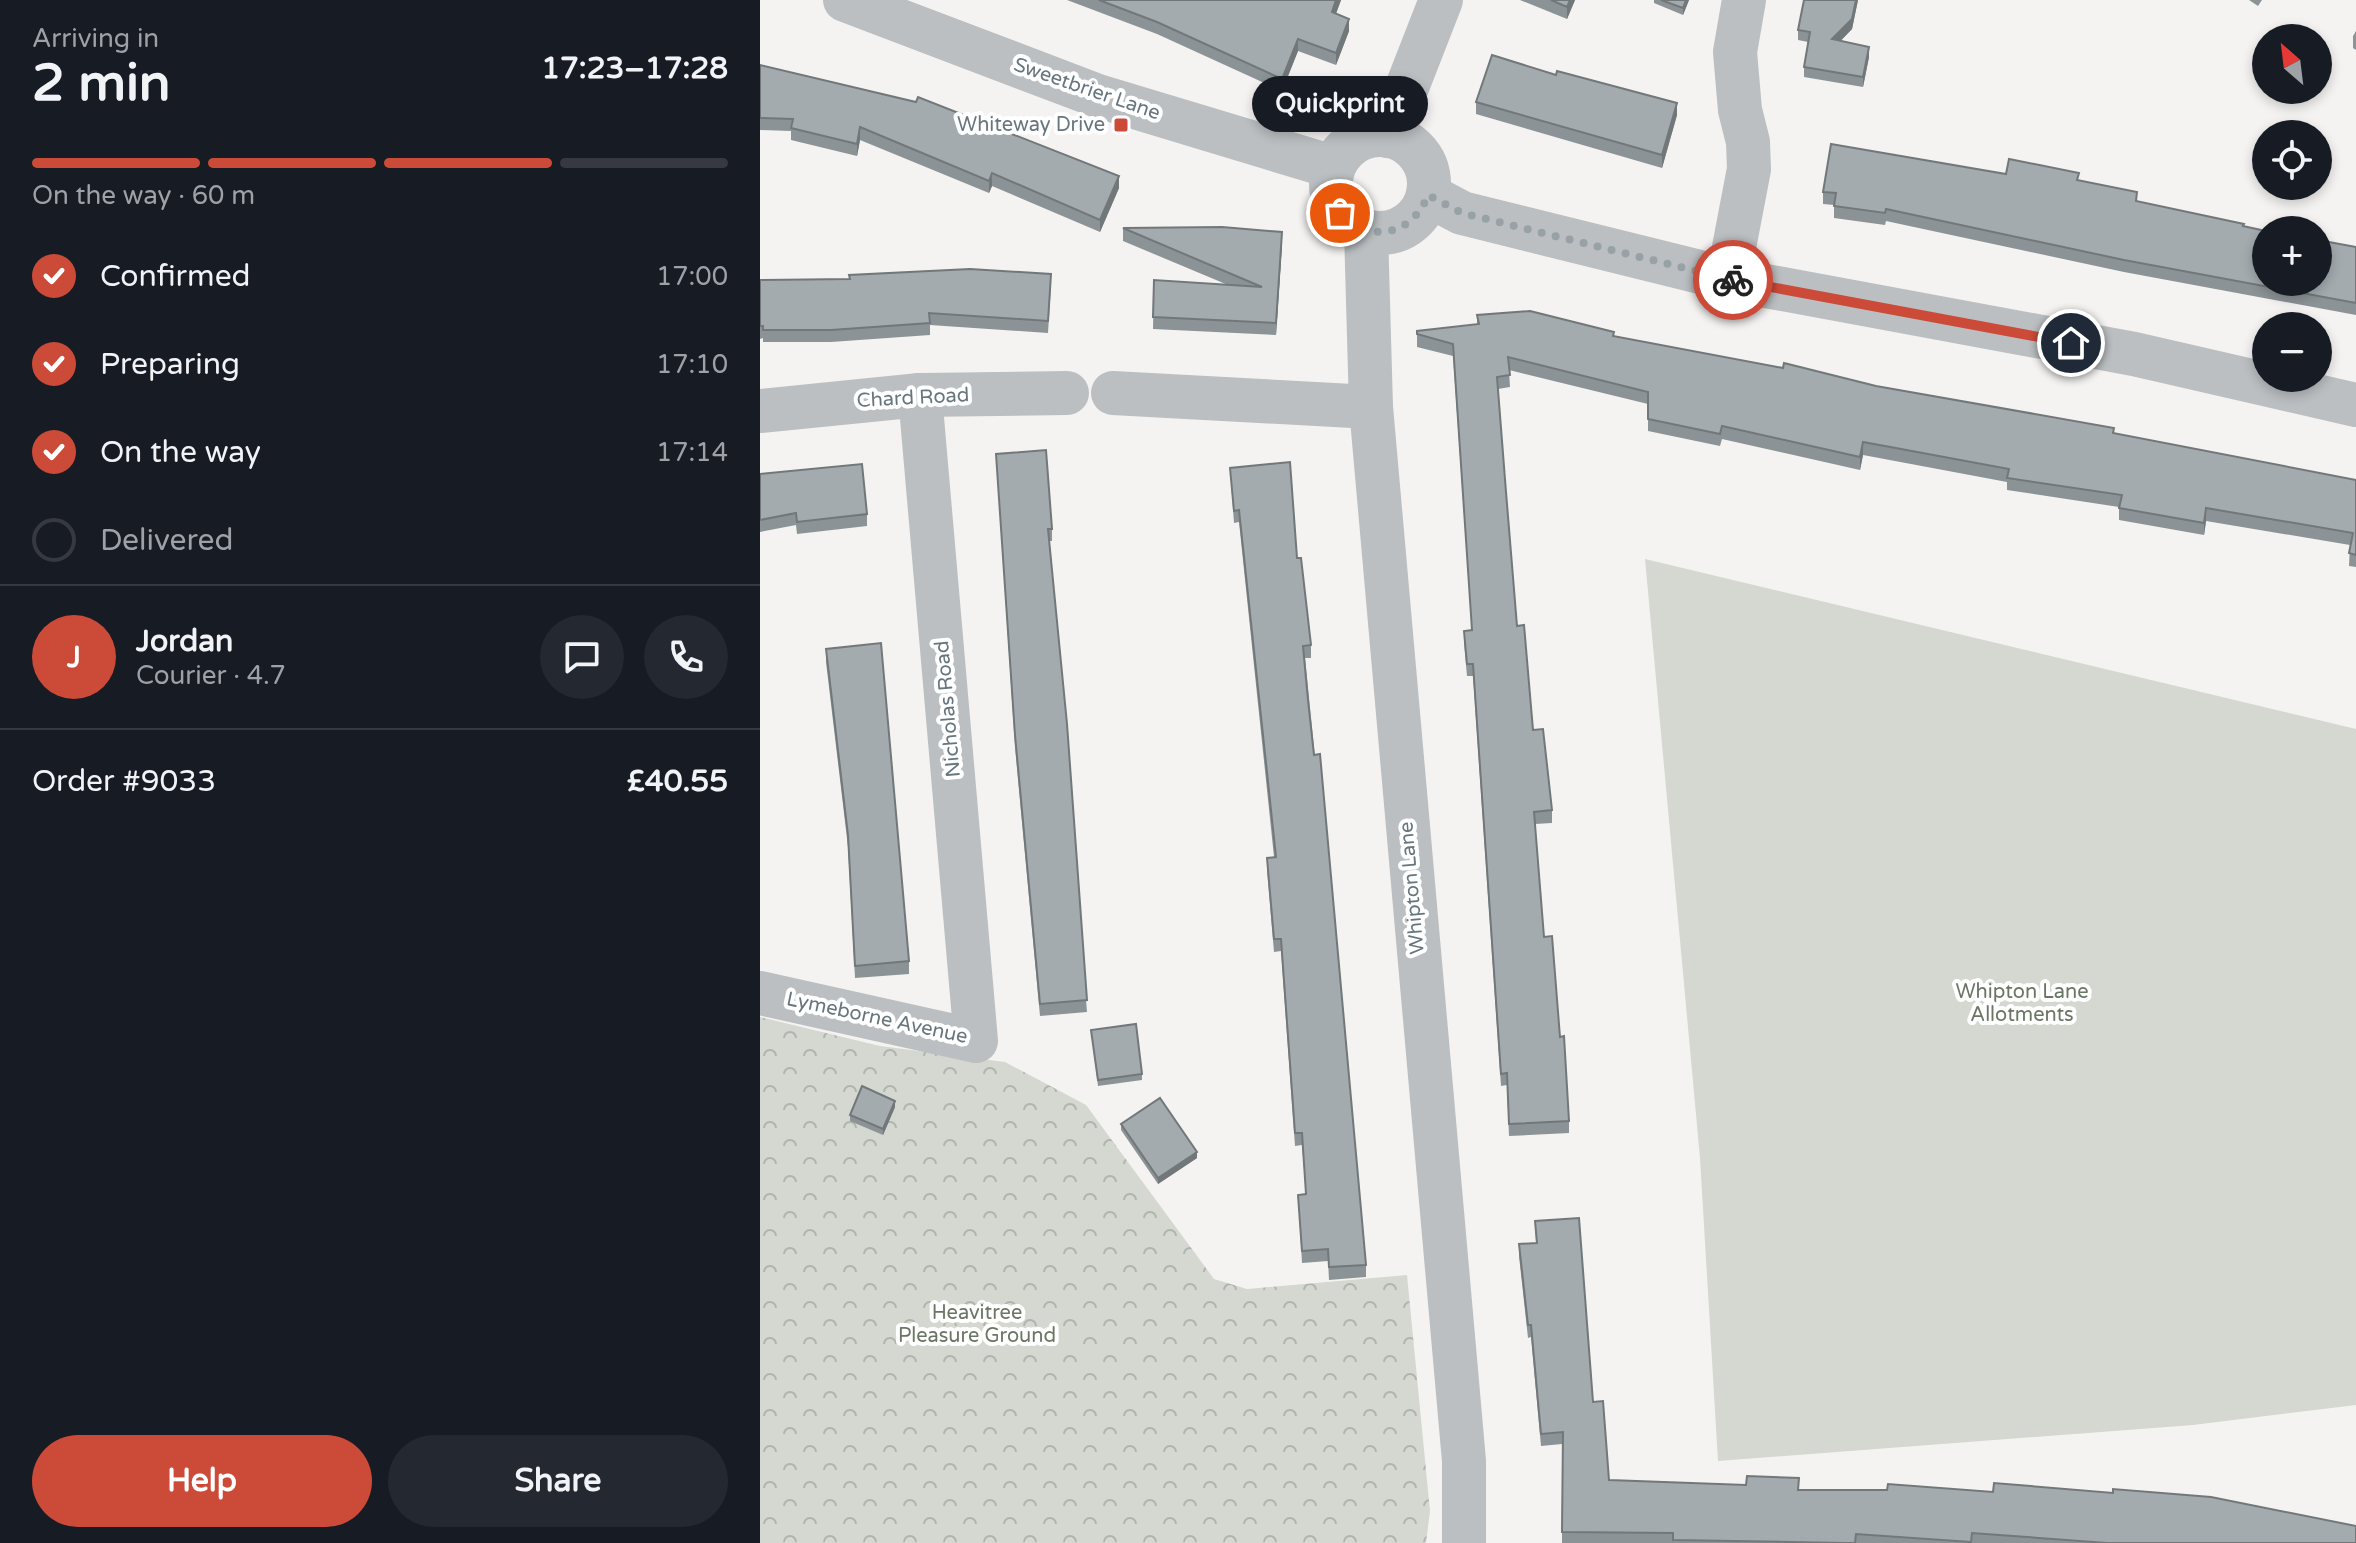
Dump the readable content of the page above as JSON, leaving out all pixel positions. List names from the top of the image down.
{
  "streets": {
    "street": [
      "Sweetbrier Lane",
      "Chard Road",
      "Nicholas Road",
      "Whipton Lane",
      "Lymeborne Avenue"
    ]
  },
  "crossings": [
    ["Sweetbrier Lane", "Whipton Lane"],
    ["Chard Road", "Nicholas Road"],
    ["Nicholas Road", "Lymeborne Avenue"]
  ],
  "parks": ["Whipton Lane Allotments", "Heavitree Pleasure Ground"],
  "places": {
    "transit": ["Whiteway Drive"],
    "other": ["Quickprint"]
  },
  "north": "top left",
  "page": {
    "heading": ["2 min", "Arriving in", "17:23–17:28"],
    "panel": [
      "Jordan",
      "Courier · 4.7",
      "Order #9033",
      "£40.55"
    ],
    "map_buttons": ["+", "−"],
    "bubble": "Quickprint",
    "bar": "On the way · 60 m",
    "list": [
      ["Confirmed", "17:00"],
      ["Preparing", "17:10"],
      ["On the way", "17:14"],
      "Delivered"
    ],
    "round": "J",
    "buttons": ["Help", "Share"]
  }
}
